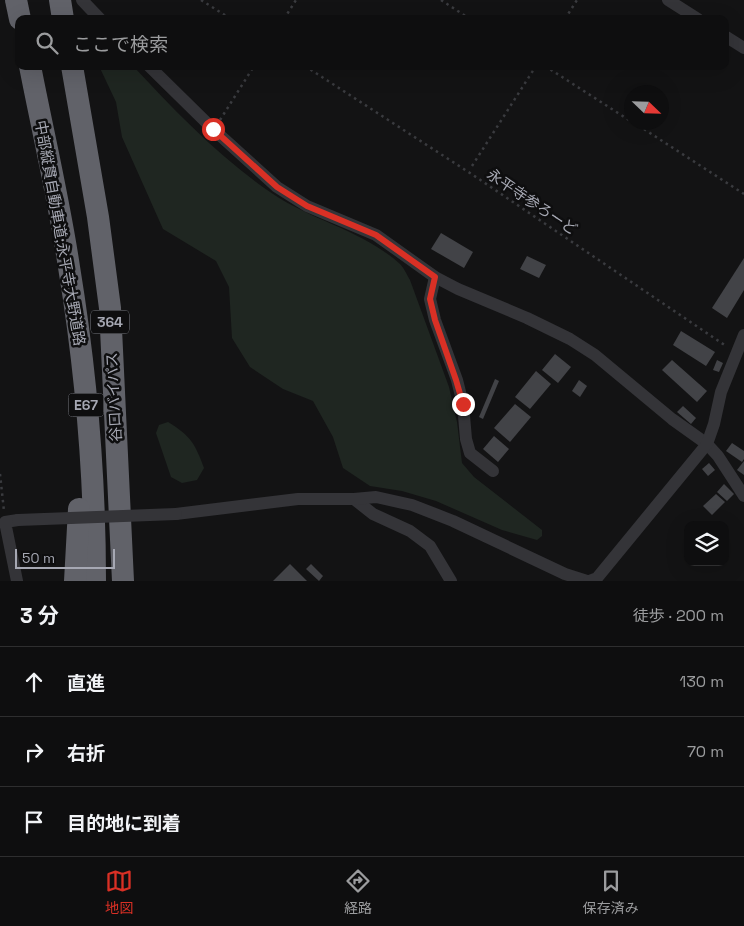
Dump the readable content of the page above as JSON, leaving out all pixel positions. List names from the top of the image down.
{
  "streets": {
    "highway": [
      "中部縦貫自動車道;永平寺大野道路",
      "364",
      "谷口バイパス",
      "E67"
    ],
    "path": ["永平寺参ろーど"]
  },
  "scale_bar": "50 m",
  "north": "bottom right",
  "page": {
    "search": "ここで検索",
    "scale": "50 m",
    "heading": ["3 分", "徒歩 · 200 m"],
    "list": [
      ["直進", "130 m"],
      ["右折", "70 m"],
      "目的地に到着"
    ],
    "nav": ["地図", "経路", "保存済み"]
  }
}
